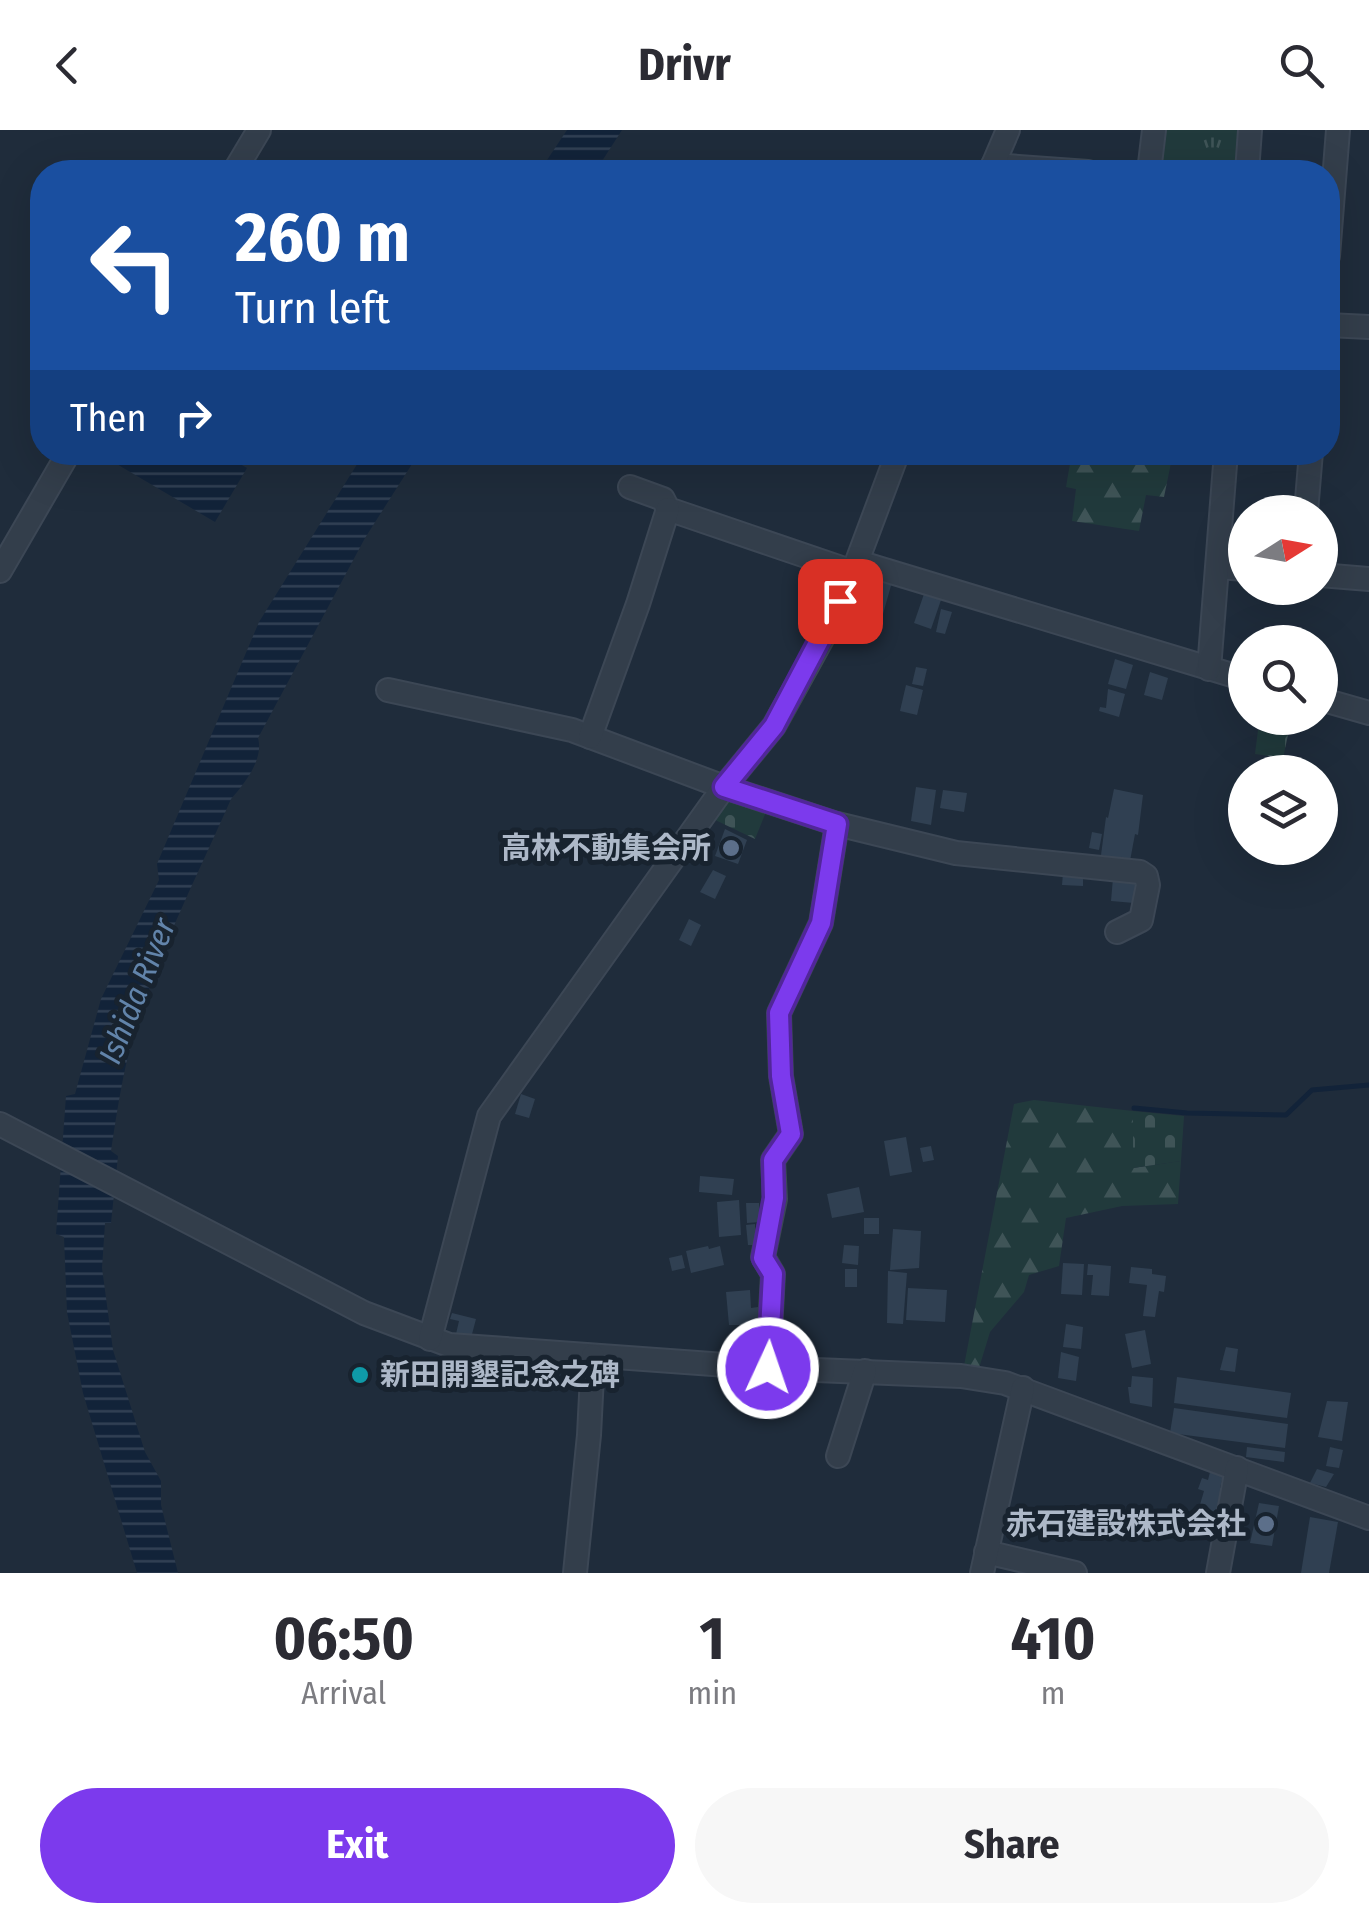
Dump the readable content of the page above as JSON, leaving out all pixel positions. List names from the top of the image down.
{
  "water": ["Ishida River"],
  "places": ["高林不動集会所", "新田開墾記念之碑", "赤石建設株式会社"],
  "north": "right",
  "page": {
    "header": "Drivr",
    "turn": ["260 m", "Turn left"],
    "then": "Then",
    "eta": [
      "06:50",
      "Arrival",
      "1",
      "min",
      "410",
      "m"
    ],
    "buttons": ["Exit", "Share"]
  }
}
